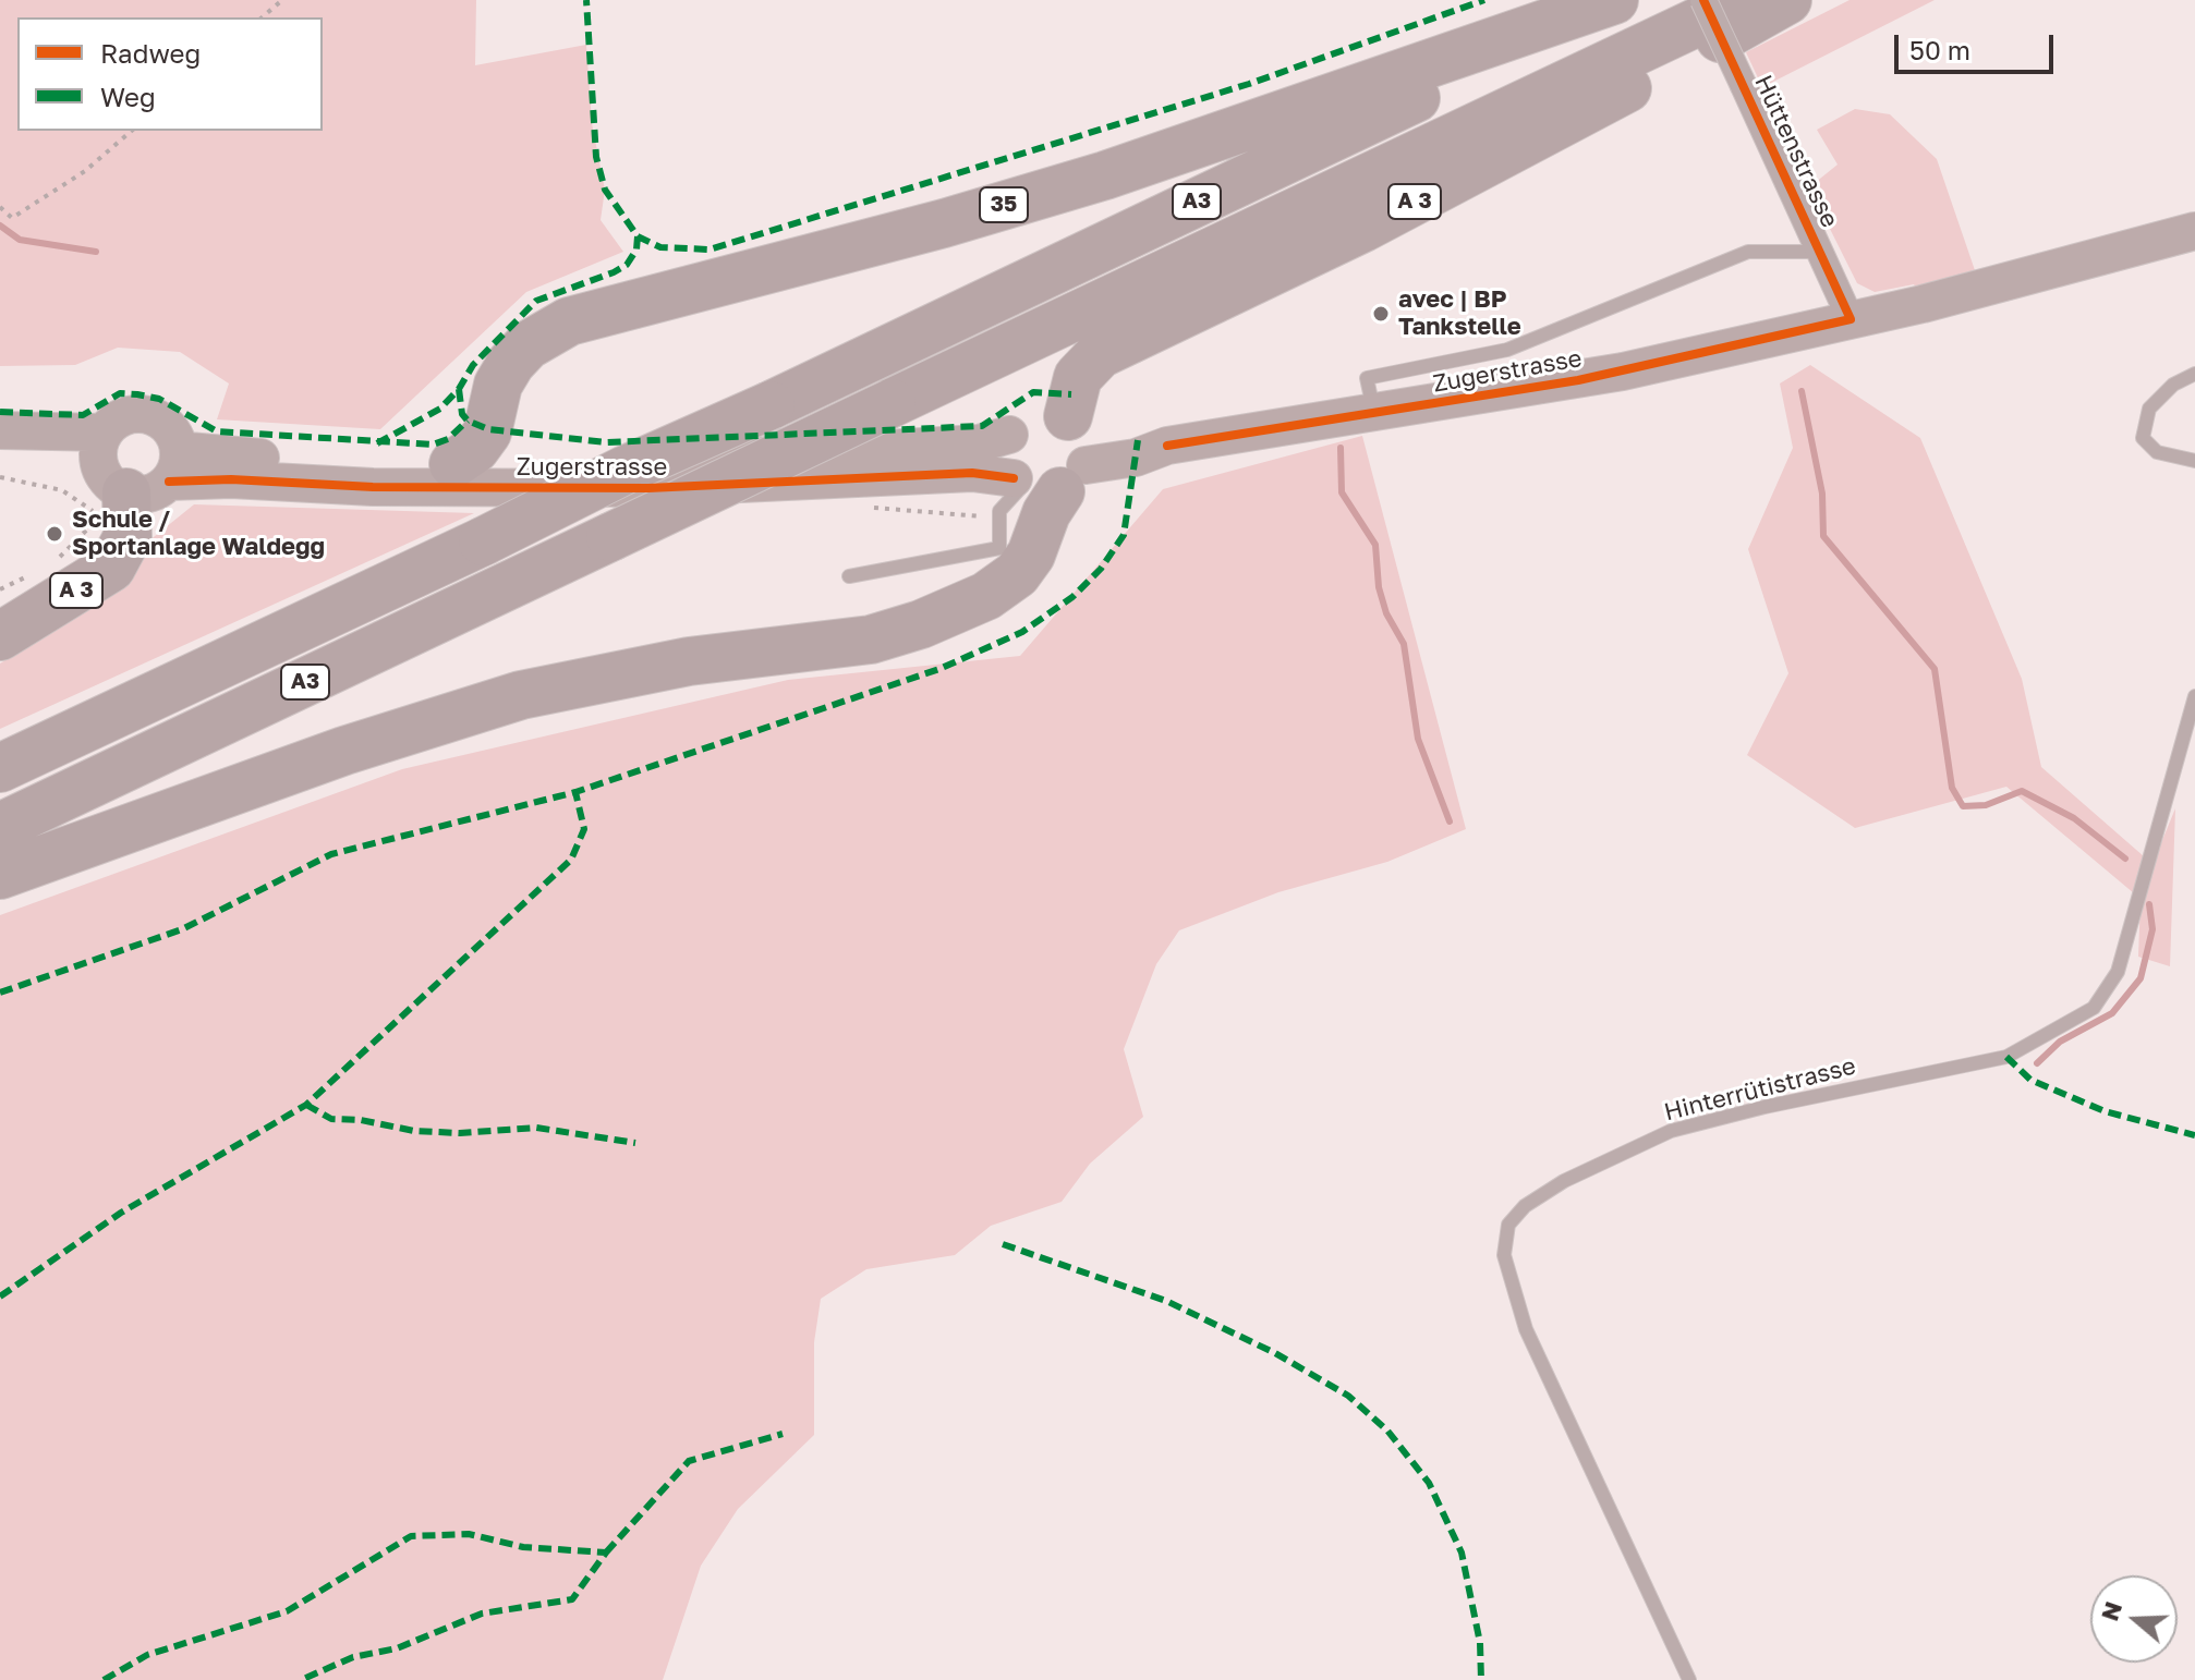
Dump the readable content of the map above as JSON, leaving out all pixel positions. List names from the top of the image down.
{
  "streets": {
    "highway": ["A3", "A 3", "35"],
    "main road": ["Zugerstrasse"],
    "street": ["Hüttenstrasse"],
    "lane": ["Hinterrütistrasse"]
  },
  "crossings": [
    ["Hüttenstrasse", "Zugerstrasse"],
    ["A 3", "Zugerstrasse"],
    ["35", "Zugerstrasse"]
  ],
  "places": ["avec | BP Tankstelle", "Schule / Sportanlage Waldegg"],
  "legend": ["Radweg", "Weg"],
  "scale_bar": "50 m",
  "north": "left"
}
